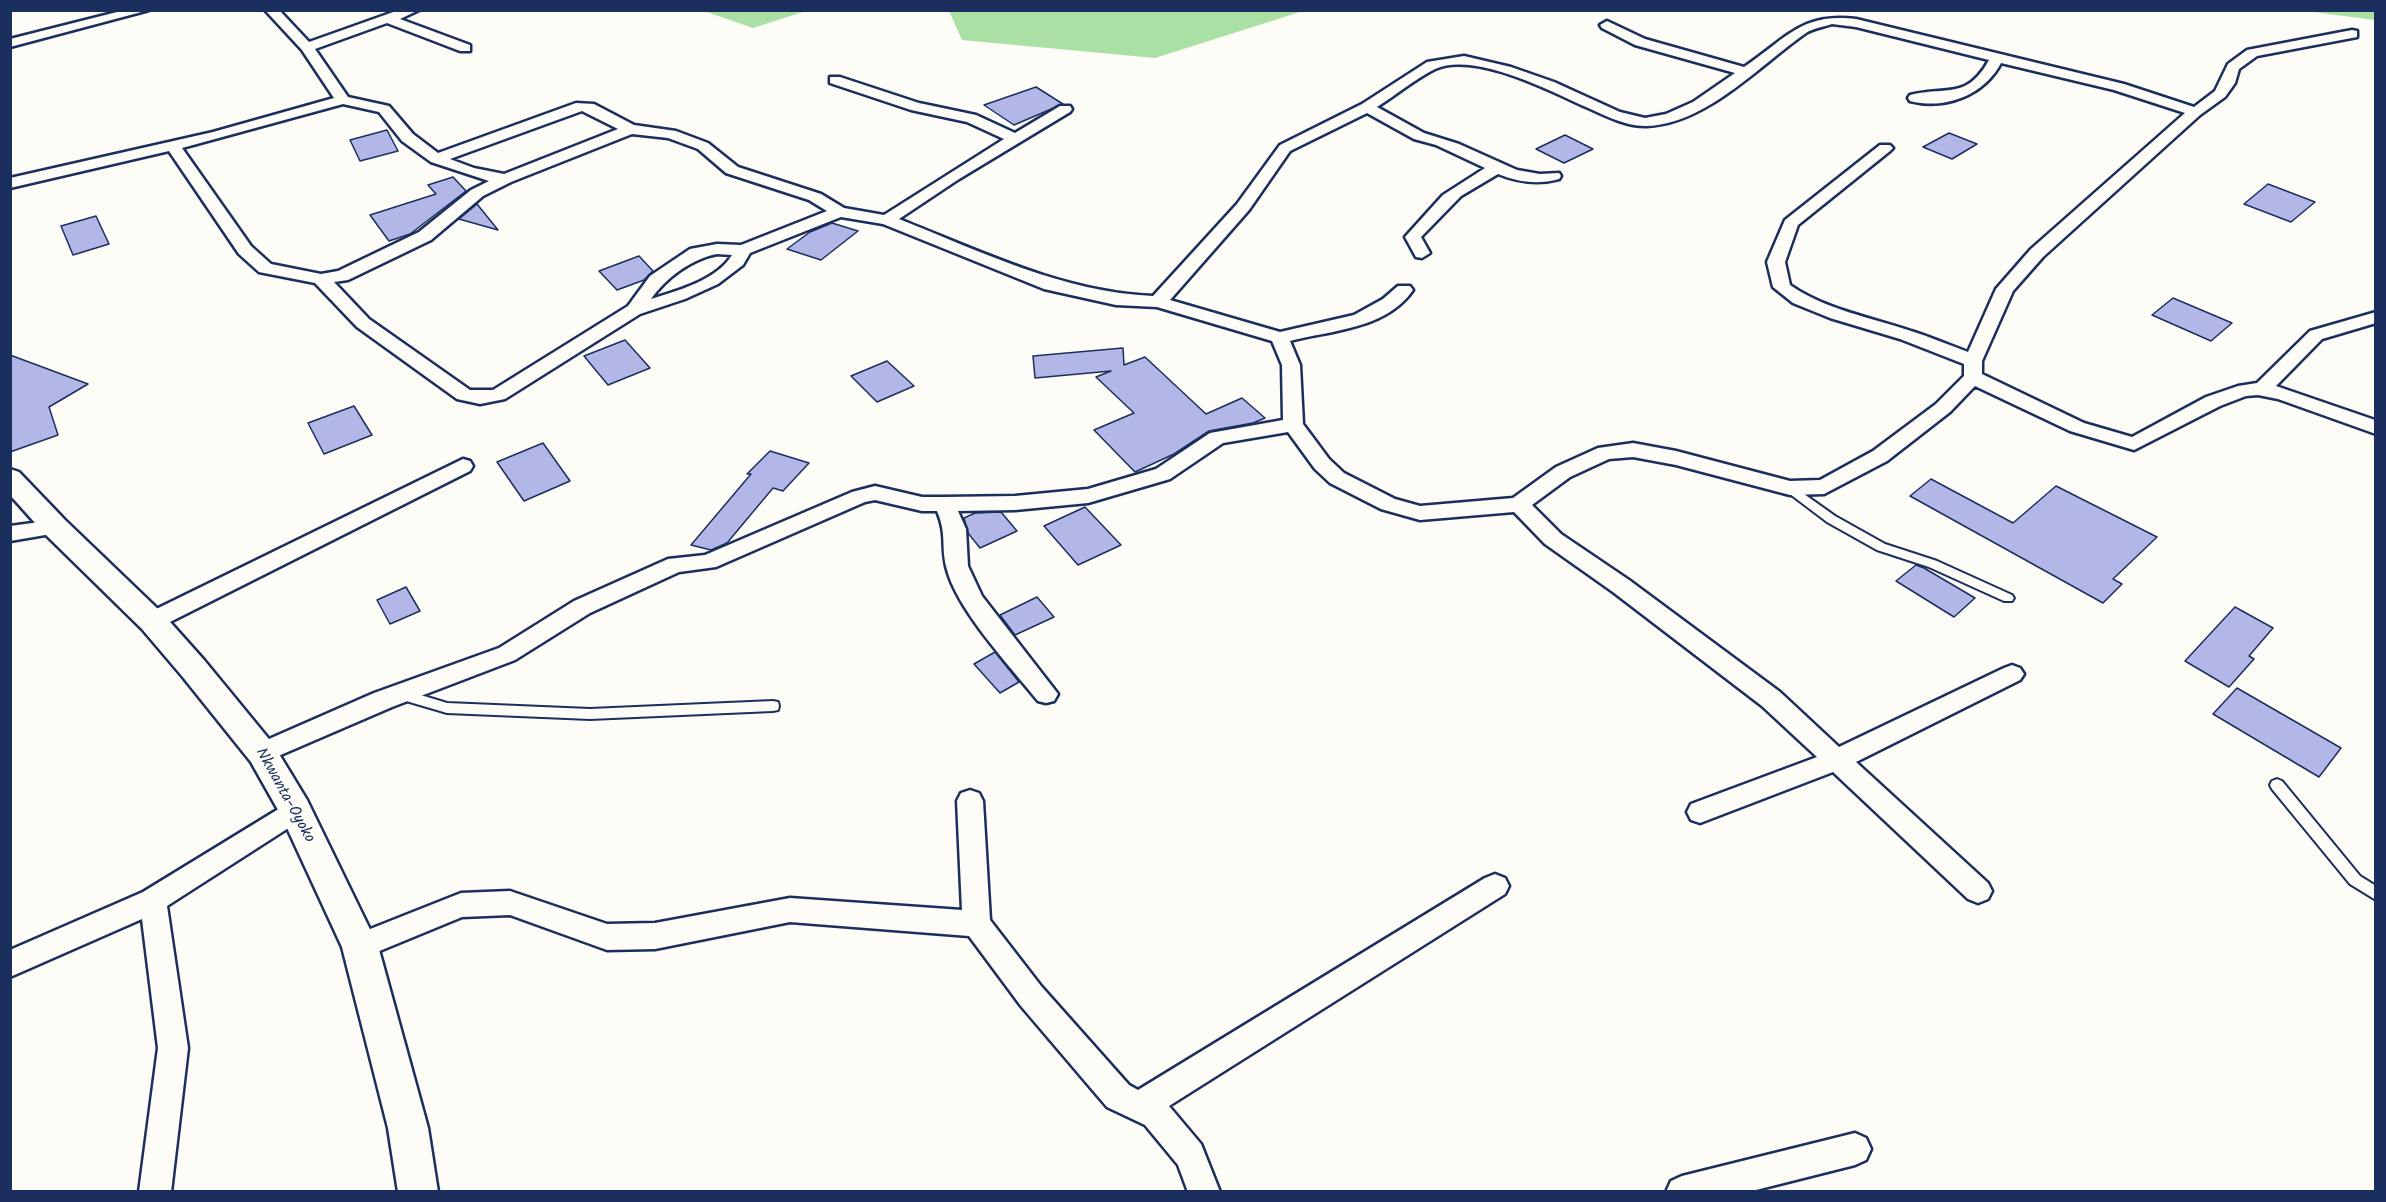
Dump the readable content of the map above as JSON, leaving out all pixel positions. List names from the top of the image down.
{
  "streets": {
    "street": ["Nkwanta-Oyoko"]
  }
}
